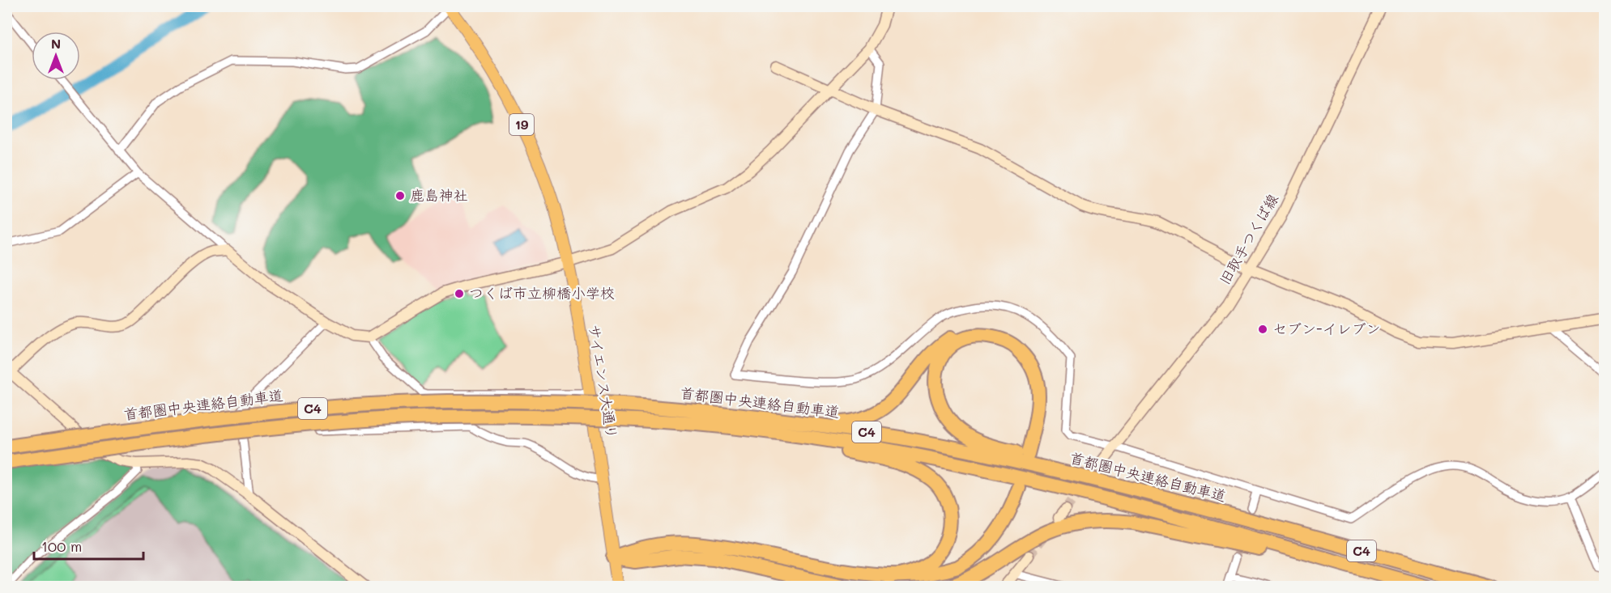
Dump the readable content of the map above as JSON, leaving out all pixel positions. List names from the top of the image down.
{
  "streets": {
    "highway": ["首都圏中央連絡自動車道", "C4"],
    "main road": ["19", "サイエンス大通り"],
    "street": ["旧取手つくば線"]
  },
  "places": ["鹿島神社", "つくば市立柳橋小学校", "セブン-イレブン"],
  "scale_bar": "100 m",
  "north": "top"
}
